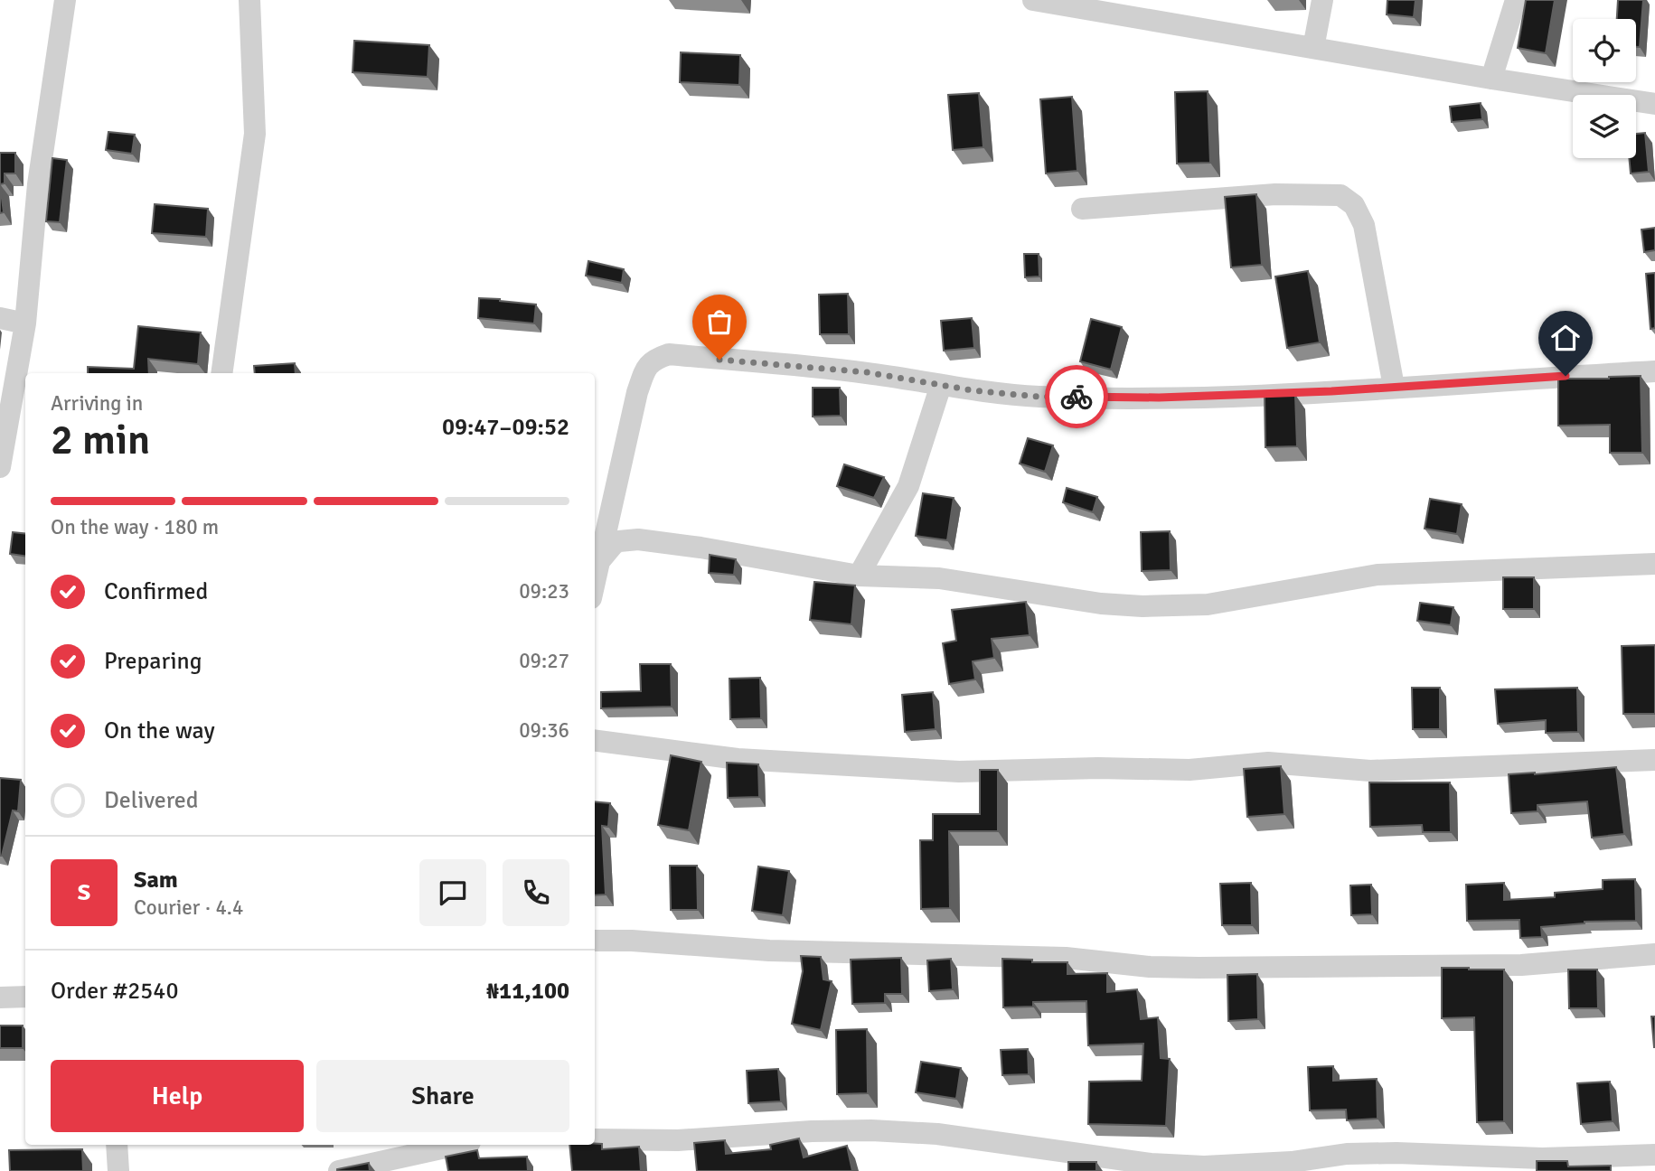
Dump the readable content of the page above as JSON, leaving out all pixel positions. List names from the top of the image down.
{
  "page": {
    "heading": ["2 min", "Arriving in", "09:47–09:52"],
    "panel": [
      "Sam",
      "Courier · 4.4",
      "Order #2540",
      "₦11,100"
    ],
    "bar": "On the way · 180 m",
    "list": [
      ["Confirmed", "09:23"],
      ["Preparing", "09:27"],
      ["On the way", "09:36"],
      "Delivered"
    ],
    "round": "S",
    "buttons": ["Help", "Share"]
  }
}
